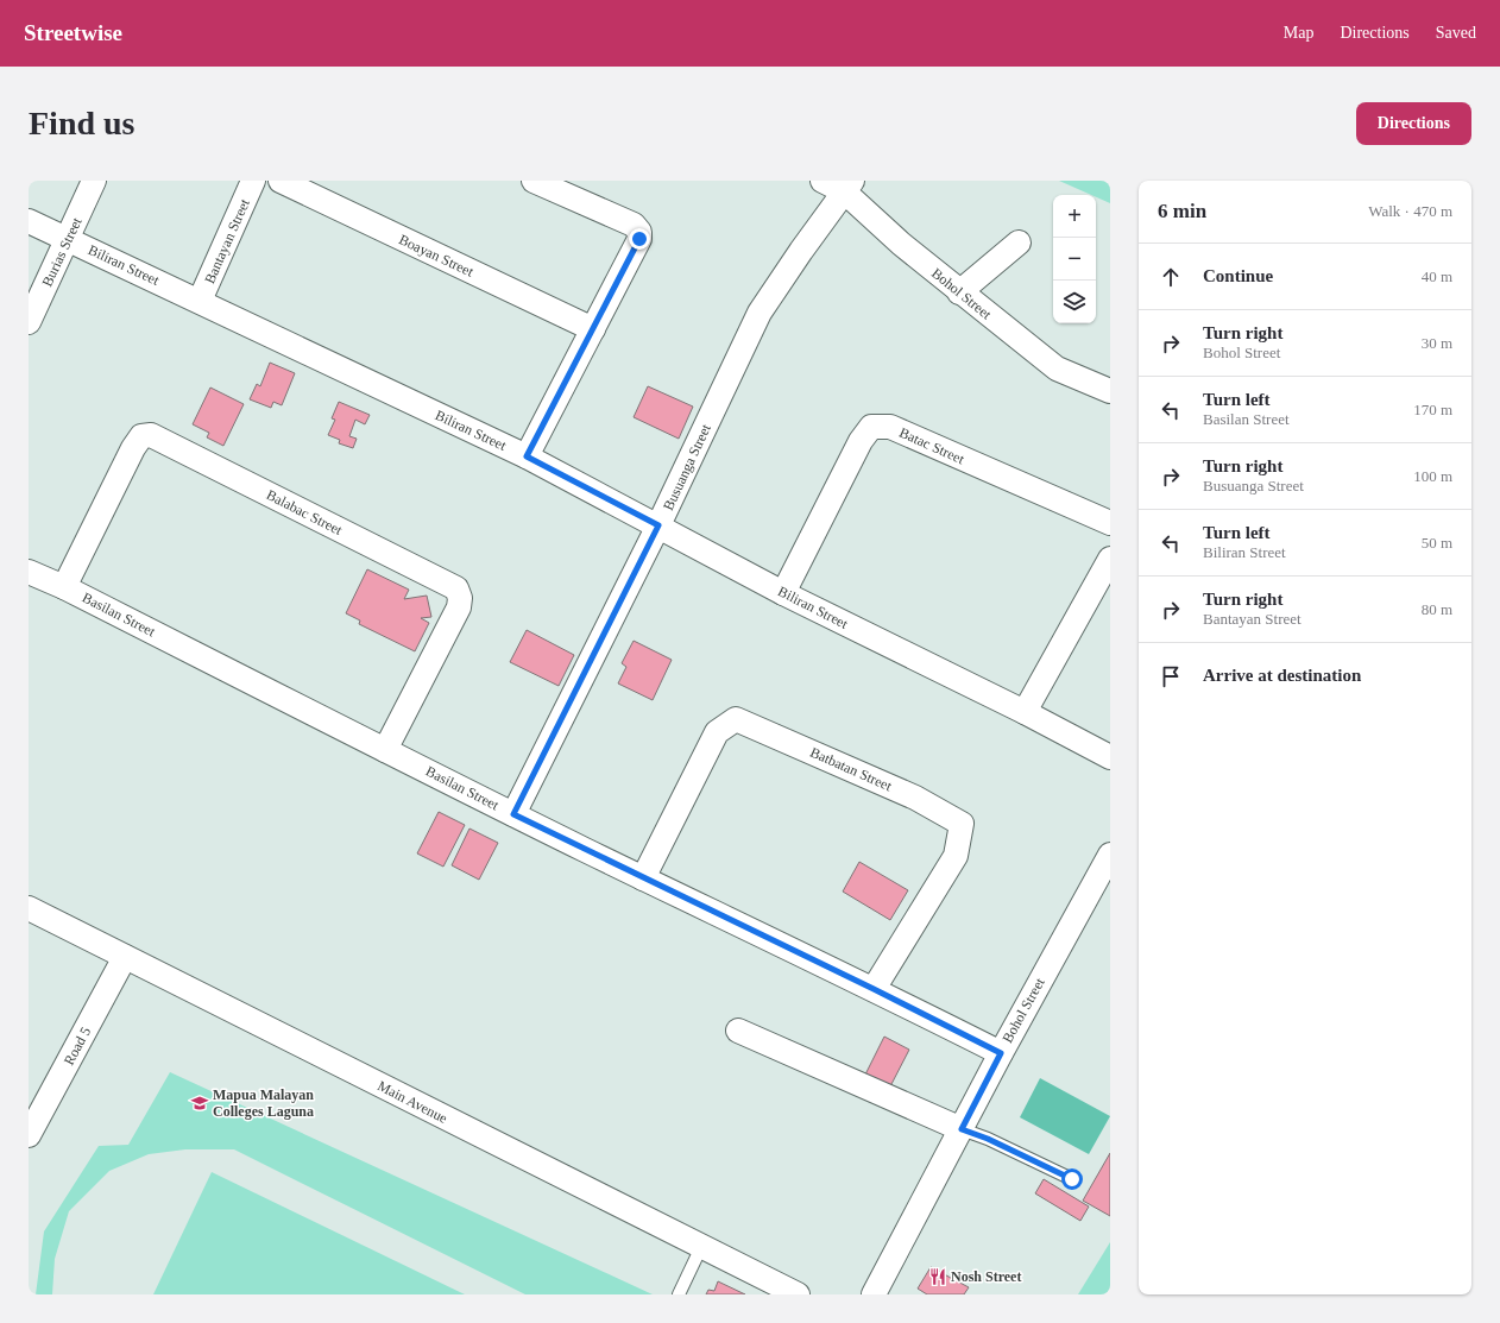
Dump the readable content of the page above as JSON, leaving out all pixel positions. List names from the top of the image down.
{
  "streets": {
    "street": [
      "Bantayan Street",
      "Burias Street",
      "Boayan Street",
      "Biliran Street",
      "Bohol Street",
      "Batac Street",
      "Busuanga Street",
      "Balabac Street",
      "Basilan Street",
      "Batbatan Street",
      "Road 5",
      "Main Avenue"
    ]
  },
  "crossings": [
    ["Bantayan Street", "Biliran Street"],
    ["Burias Street", "Biliran Street"],
    ["Biliran Street", "Batac Street"],
    ["Biliran Street", "Busuanga Street"],
    ["Bohol Street", "Busuanga Street"],
    ["Bohol Street", "Basilan Street"],
    ["Busuanga Street", "Basilan Street"],
    ["Balabac Street", "Basilan Street"],
    ["Basilan Street", "Batbatan Street"],
    ["Road 5", "Main Avenue"]
  ],
  "places": {
    "school or university": ["Mapua Malayan Colleges Laguna"],
    "restaurant": ["Nosh Street"]
  },
  "page": {
    "header": "Streetwise",
    "nav": ["Map", "Directions", "Saved"],
    "buttons": "Directions",
    "title": "Find us",
    "heading": ["6 min", "Walk · 470 m"],
    "map_buttons": ["+", "−"],
    "list": [
      ["Continue", "40 m"],
      ["Turn right", "Bohol Street", "30 m"],
      ["Turn left", "Basilan Street", "170 m"],
      ["Turn right", "Busuanga Street", "100 m"],
      ["Turn left", "Biliran Street", "50 m"],
      ["Turn right", "Bantayan Street", "80 m"],
      "Arrive at destination"
    ]
  }
}
